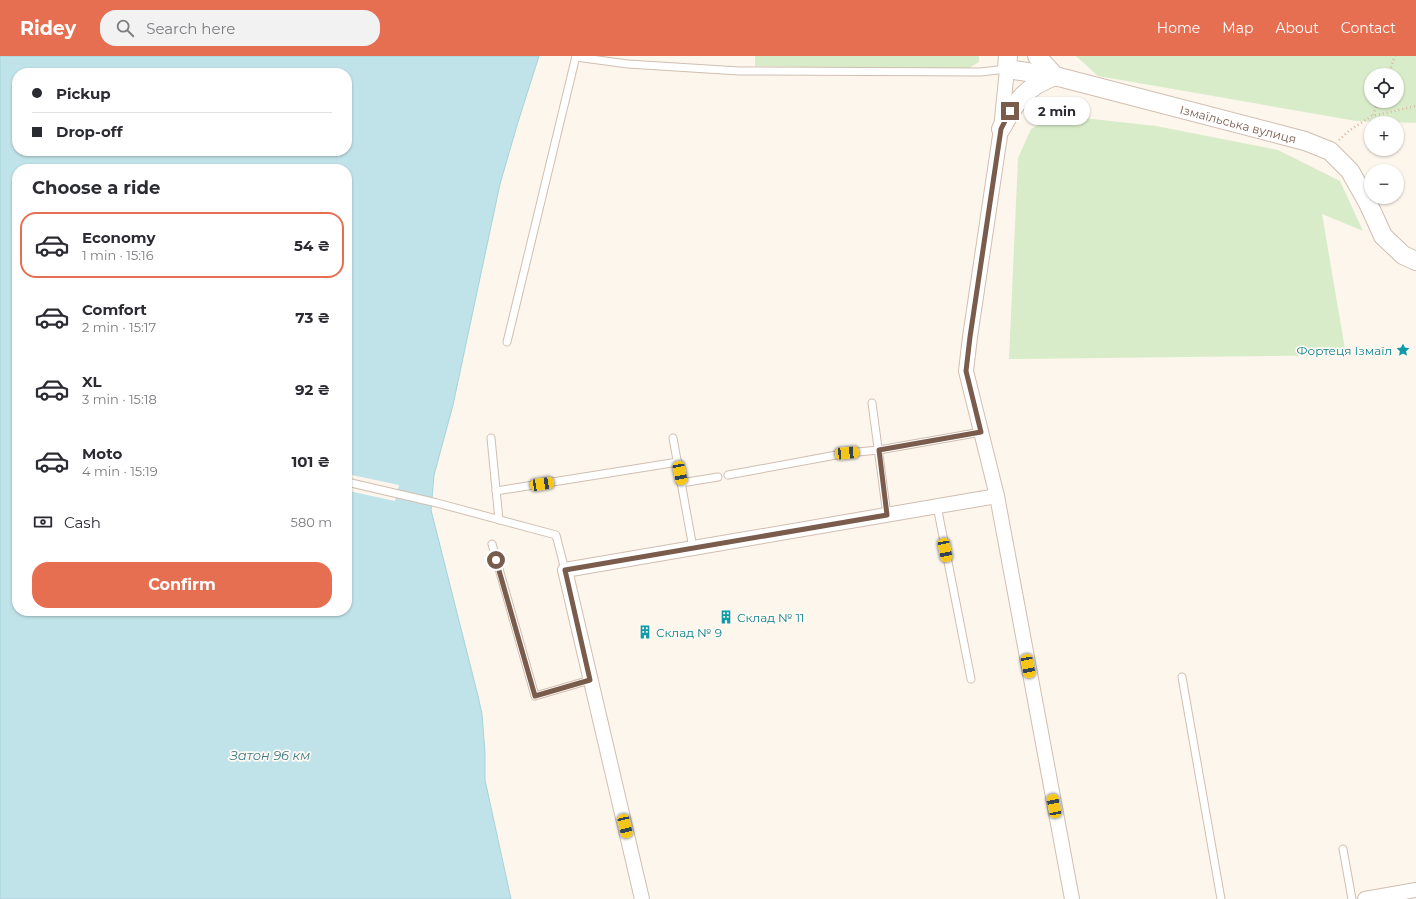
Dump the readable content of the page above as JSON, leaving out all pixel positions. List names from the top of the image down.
{
  "streets": {
    "street": ["Ізмаїльська вулиця"]
  },
  "water": ["Затон 96 км"],
  "places": {
    "place": ["Фортеця Ізмаїл"],
    "building": ["Склад № 11", "Склад № 9"]
  },
  "page": {
    "header": "Ridey",
    "search": "Search here",
    "nav": [
      "Home",
      "Map",
      "About",
      "Contact"
    ],
    "map_buttons": ["+", "−"],
    "banner": ["Pickup", "Drop-off"],
    "bubble": "2 min",
    "heading": "Choose a ride",
    "list": [
      {
        "name": "Economy",
        "note": "1 min · 15:16",
        "value": "54 ₴"
      },
      {
        "name": "Comfort",
        "note": "2 min · 15:17",
        "value": "73 ₴"
      },
      {
        "name": "XL",
        "note": "3 min · 15:18",
        "value": "92 ₴"
      },
      {
        "name": "Moto",
        "note": "4 min · 15:19",
        "value": "101 ₴"
      }
    ],
    "pay": ["Cash", "580 m"],
    "buttons": "Confirm"
  }
}
